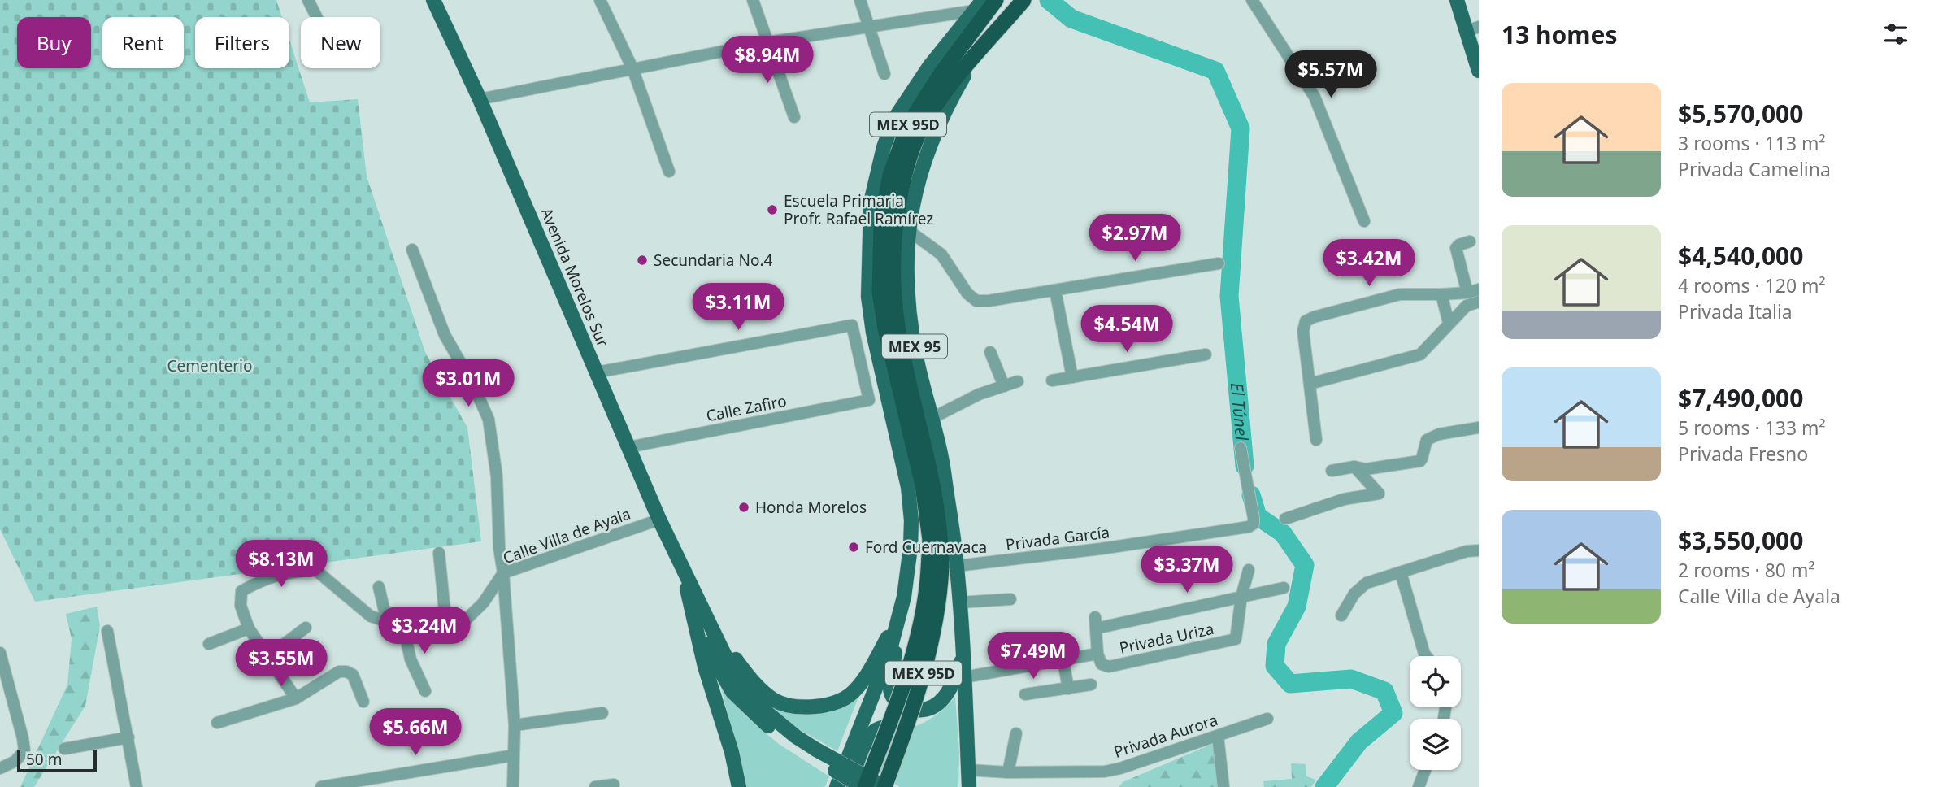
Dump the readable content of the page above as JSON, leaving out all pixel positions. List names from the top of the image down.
{
  "streets": {
    "highway": ["MEX 95D", "MEX 95"],
    "main road": ["Avenida Morelos Sur"],
    "street": [
      "Calle Zafiro",
      "Calle Villa de Ayala",
      "Privada García",
      "Privada Uriza",
      "Privada Aurora"
    ]
  },
  "crossings": [
    ["MEX 95D", "MEX 95"],
    ["Avenida Morelos Sur", "Calle Zafiro"],
    ["Avenida Morelos Sur", "Calle Villa de Ayala"],
    ["MEX 95", "Privada García"],
    ["MEX 95", "Privada Uriza"],
    ["MEX 95", "Privada Aurora"]
  ],
  "water": ["El Túnel"],
  "parks": ["Cementerio"],
  "places": [
    "Escuela Primaria Profr. Rafael Ramírez",
    "Secundaria No.4",
    "Honda Morelos",
    "Ford Cuernavaca"
  ],
  "scale_bar": "50 m",
  "page": {
    "heading": "13 homes",
    "chip": [
      "Buy",
      "Rent",
      "Filters",
      "New"
    ],
    "price": [
      "$8.94M",
      "$5.57M",
      "$2.97M",
      "$3.42M",
      "$3.11M",
      "$4.54M",
      "$3.01M",
      "$8.13M",
      "$3.37M",
      "$3.24M",
      "$7.49M",
      "$3.55M",
      "$5.66M"
    ],
    "list": [
      {
        "name": "$5,570,000",
        "note": "3 rooms · 113 m² · Privada Camelina"
      },
      {
        "name": "$4,540,000",
        "note": "4 rooms · 120 m² · Privada Italia"
      },
      {
        "name": "$7,490,000",
        "note": "5 rooms · 133 m² · Privada Fresno"
      },
      {
        "name": "$3,550,000",
        "note": "2 rooms · 80 m² · Calle Villa de Ayala"
      }
    ],
    "scale": "50 m"
  }
}
